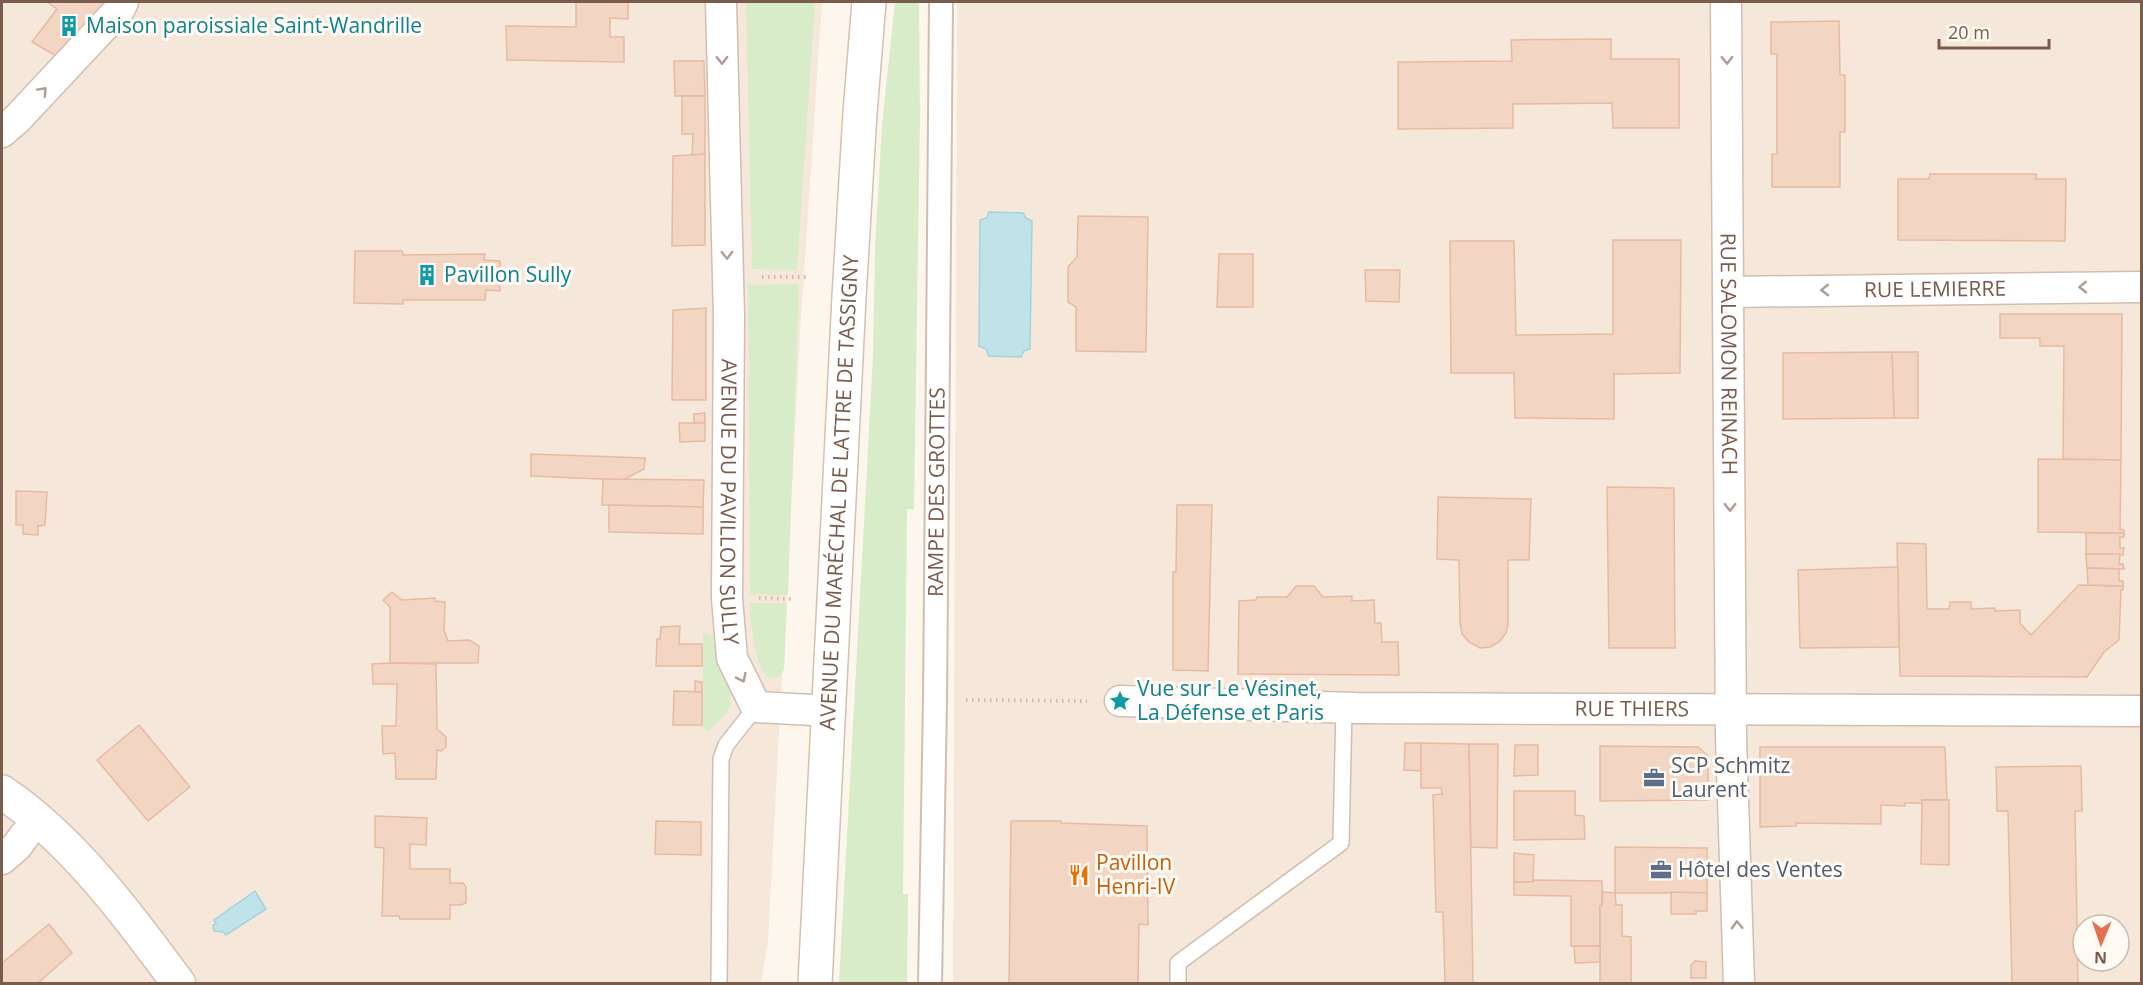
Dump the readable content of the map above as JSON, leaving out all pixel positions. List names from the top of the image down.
{
  "streets": {
    "main road": ["AVENUE DU MARÉCHAL DE LATTRE DE TASSIGNY"],
    "street": [
      "RUE LEMIERRE",
      "RUE SALOMON REINACH",
      "RAMPE DES GROTTES",
      "AVENUE DU PAVILLON SULLY",
      "RUE THIERS"
    ]
  },
  "crossings": [
    ["RUE LEMIERRE", "RUE SALOMON REINACH"],
    ["RUE SALOMON REINACH", "RUE THIERS"]
  ],
  "one_way": ["RUE LEMIERRE", "AVENUE DU PAVILLON SULLY"],
  "places": {
    "building": ["Maison paroissiale Saint-Wandrille", "Pavillon Sully"],
    "place": ["Vue sur Le Vésinet, La Défense et Paris"],
    "office": ["SCP Schmitz Laurent", "Hôtel des Ventes"],
    "restaurant": ["Pavillon Henri-IV"]
  },
  "scale_bar": "20 m",
  "north": "bottom"
}
